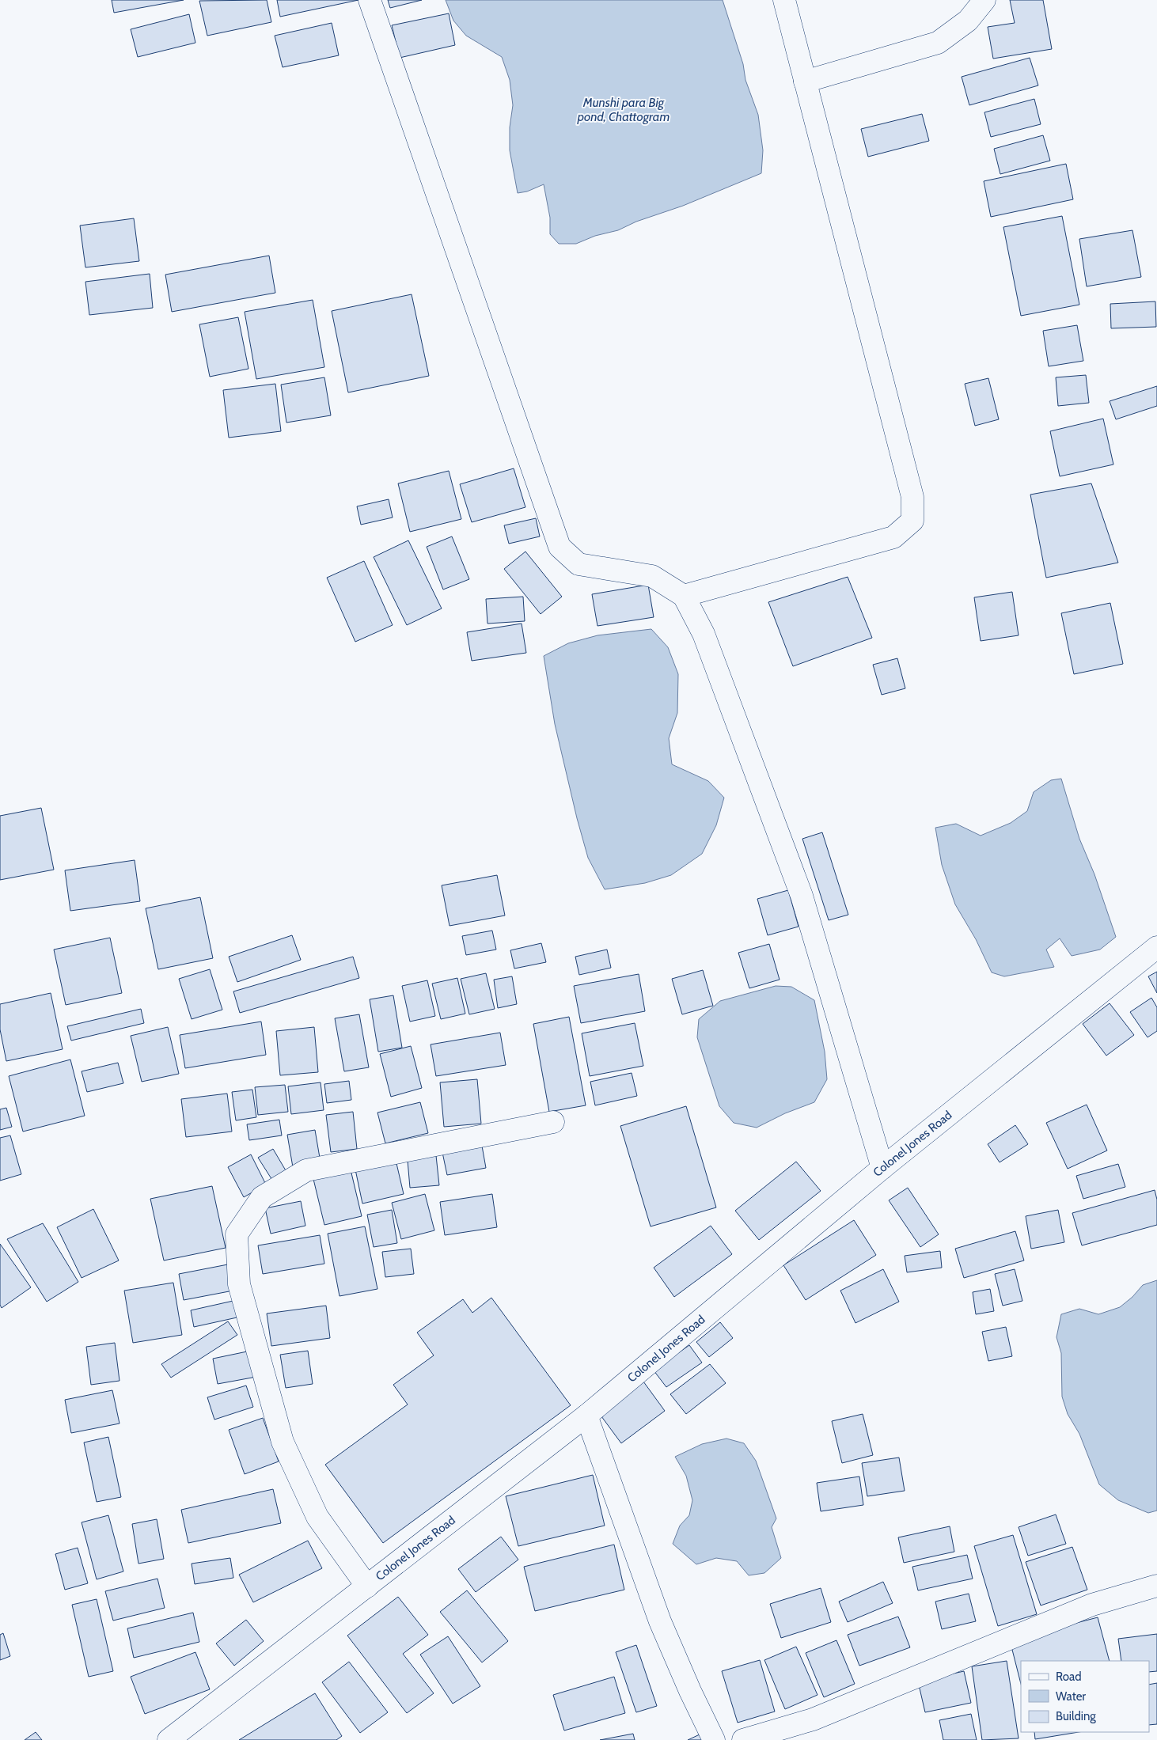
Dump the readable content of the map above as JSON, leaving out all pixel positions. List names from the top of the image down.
{
  "streets": {
    "street": ["Colonel Jones Road"]
  },
  "water": ["Munshi para Big pond, Chattogram"],
  "legend": ["Road", "Water", "Building"]
}
